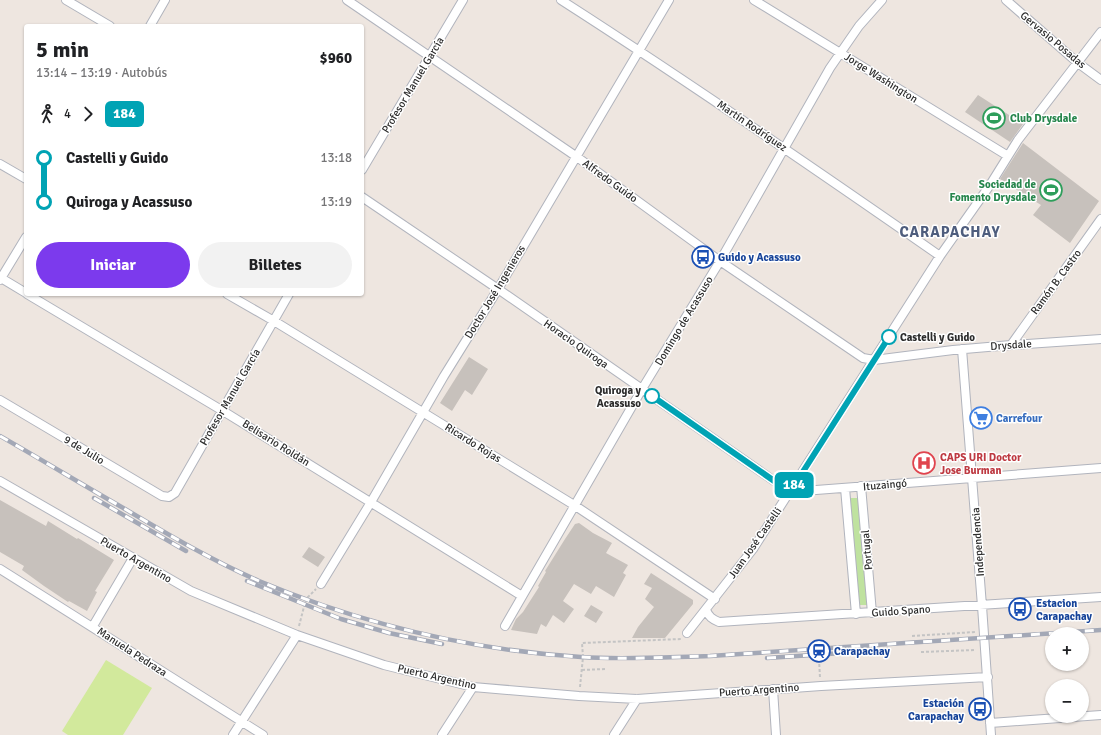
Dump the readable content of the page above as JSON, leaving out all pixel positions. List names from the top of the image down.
{
  "streets": {
    "street": [
      "Gervasio Posadas",
      "Jorge Washington",
      "Profesor Manuel García",
      "Martín Rodríguez",
      "Alfredo Guido",
      "Ramón B. Castro",
      "Doctor José Ingenieros",
      "Domingo de Acassuso",
      "Horacio Quiroga",
      "Drysdale",
      "Belisario Roldán",
      "Ricardo Rojas",
      "9 de Julio",
      "Ituzaingó",
      "Independencia",
      "Juan José Castelli",
      "Portugal",
      "Puerto Argentino",
      "Guido Spano",
      "Manuela Pedraza"
    ]
  },
  "crossings": [
    ["Gervasio Posadas", "Juan José Castelli"],
    ["Jorge Washington", "Domingo de Acassuso"],
    ["Jorge Washington", "Juan José Castelli"],
    ["Profesor Manuel García", "Alfredo Guido"],
    ["Profesor Manuel García", "Belisario Roldán"],
    ["Profesor Manuel García", "Ricardo Rojas"],
    ["Profesor Manuel García", "9 de Julio"],
    ["Martín Rodríguez", "Doctor José Ingenieros"],
    ["Martín Rodríguez", "Domingo de Acassuso"],
    ["Martín Rodríguez", "Juan José Castelli"],
    ["Alfredo Guido", "Doctor José Ingenieros"],
    ["Alfredo Guido", "Domingo de Acassuso"],
    ["Alfredo Guido", "Drysdale"],
    ["Alfredo Guido", "Juan José Castelli"],
    ["Ramón B. Castro", "Drysdale"],
    ["Doctor José Ingenieros", "Horacio Quiroga"],
    ["Doctor José Ingenieros", "Belisario Roldán"],
    ["Doctor José Ingenieros", "Ricardo Rojas"],
    ["Domingo de Acassuso", "Horacio Quiroga"],
    ["Domingo de Acassuso", "Belisario Roldán"],
    ["Domingo de Acassuso", "Ricardo Rojas"],
    ["Horacio Quiroga", "Ituzaingó"],
    ["Horacio Quiroga", "Juan José Castelli"],
    ["Drysdale", "Independencia"],
    ["Drysdale", "Juan José Castelli"],
    ["Ricardo Rojas", "Juan José Castelli"],
    ["Ituzaingó", "Independencia"],
    ["Ituzaingó", "Juan José Castelli"],
    ["Ituzaingó", "Portugal"],
    ["Independencia", "Puerto Argentino"],
    ["Independencia", "Guido Spano"],
    ["Juan José Castelli", "Guido Spano"],
    ["Portugal", "Guido Spano"]
  ],
  "districts": ["CARAPACHAY"],
  "places": {
    "sports": ["Club Drysdale", "Sociedad de Fomento Drysdale"],
    "bus stop": ["Guido y Acassuso", "Estacion Carapachay", "Estación Carapachay"],
    "other": ["Castelli y Guido", "Quiroga y Acassuso"],
    "supermarket": ["Carrefour"],
    "hospital": ["CAPS URI Doctor Jose Burman"],
    "station": ["Carapachay"]
  },
  "lines": ["bus line 184"],
  "page": {
    "on_map": "184",
    "heading": ["5 min", "13:14 – 13:19 · Autobús", "$960"],
    "legs": ["4", "184"],
    "list": [
      {
        "name": "Castelli y Guido",
        "value": "13:18"
      },
      {
        "name": "Quiroga y Acassuso",
        "value": "13:19"
      }
    ],
    "buttons": ["Iniciar", "Billetes"],
    "map_buttons": ["+", "−"]
  }
}
